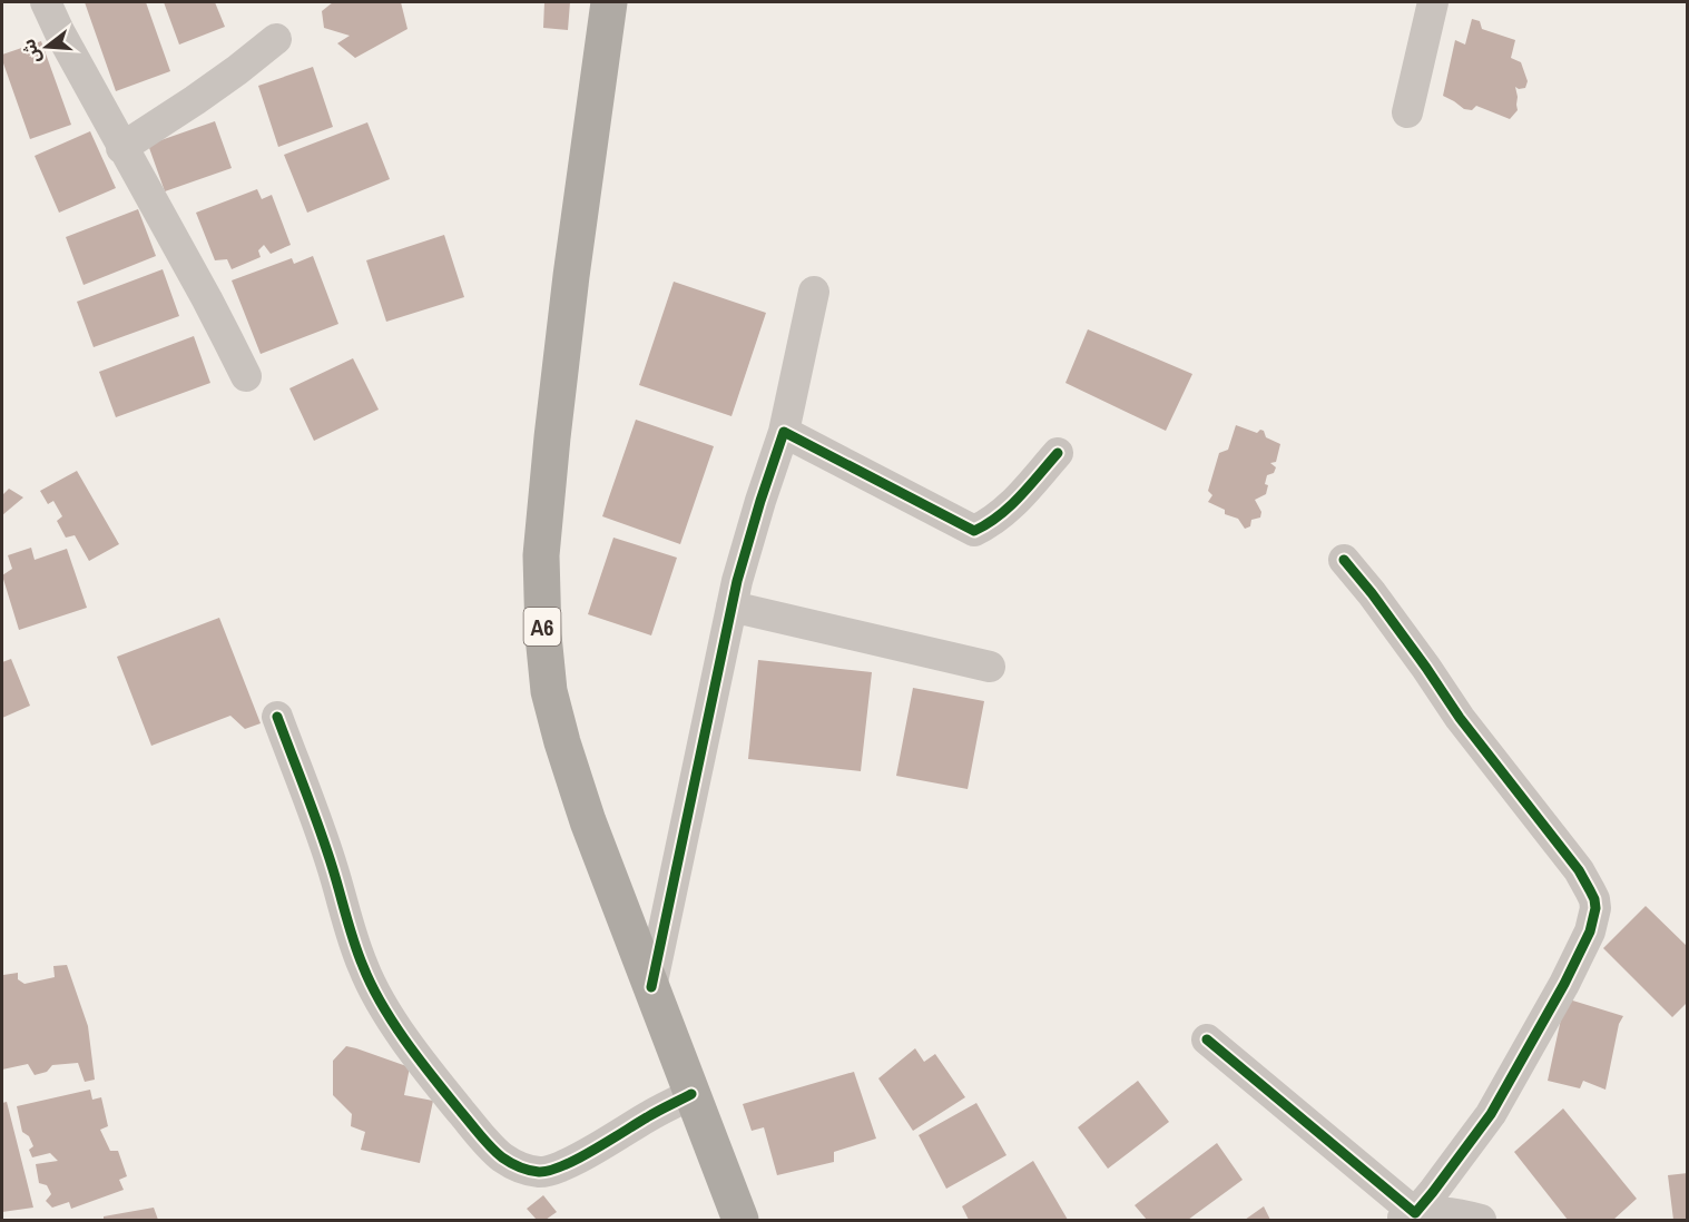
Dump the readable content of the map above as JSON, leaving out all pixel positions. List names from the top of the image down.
{
  "streets": {
    "highway": ["A6"]
  },
  "north": "left"
}
